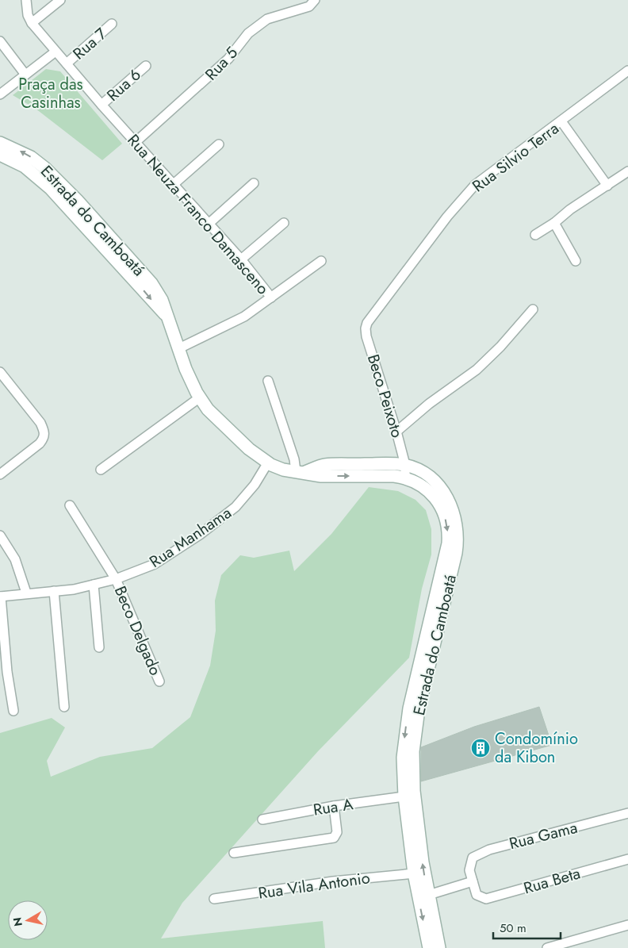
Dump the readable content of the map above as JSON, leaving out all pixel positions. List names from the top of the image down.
{
  "streets": {
    "main road": ["Estrada do Camboatá"],
    "street": [
      "Rua 7",
      "Rua 5",
      "Rua 6",
      "Rua Silvio Terra",
      "Rua Neuza Franco Damasceno",
      "Beco Peixoto",
      "Rua Manhama",
      "Beco Delgado",
      "Rua A",
      "Rua Gama",
      "Rua Beta",
      "Rua Vila Antonio"
    ]
  },
  "crossings": [
    ["Rua 7", "Rua Neuza Franco Damasceno"],
    ["Rua 5", "Rua Neuza Franco Damasceno"],
    ["Rua 6", "Rua Neuza Franco Damasceno"],
    ["Rua Silvio Terra", "Beco Peixoto"],
    ["Rua Neuza Franco Damasceno", "Estrada do Camboatá"],
    ["Estrada do Camboatá", "Beco Peixoto"],
    ["Estrada do Camboatá", "Rua Manhama"],
    ["Estrada do Camboatá", "Rua A"],
    ["Estrada do Camboatá", "Rua Vila Antonio"],
    ["Rua Manhama", "Beco Delgado"],
    ["Rua Gama", "Rua Beta"]
  ],
  "parks": ["Praça das Casinhas"],
  "places": {
    "building": ["Condomínio da Kibon"]
  },
  "scale_bar": "50 m",
  "north": "left"
}
